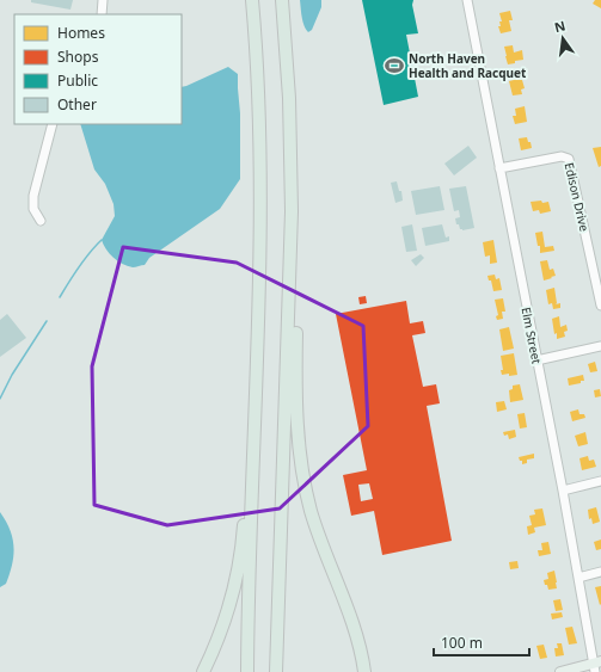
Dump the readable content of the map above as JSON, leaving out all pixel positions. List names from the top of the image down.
{
  "streets": {
    "street": ["Edison Drive", "Elm Street"]
  },
  "crossings": [
    ["Edison Drive", "Elm Street"]
  ],
  "places": {
    "sports": ["North Haven Health and Racquet"]
  },
  "legend": [
    "Homes",
    "Shops",
    "Public",
    "Other"
  ],
  "scale_bar": "100 m",
  "north": "top"
}
